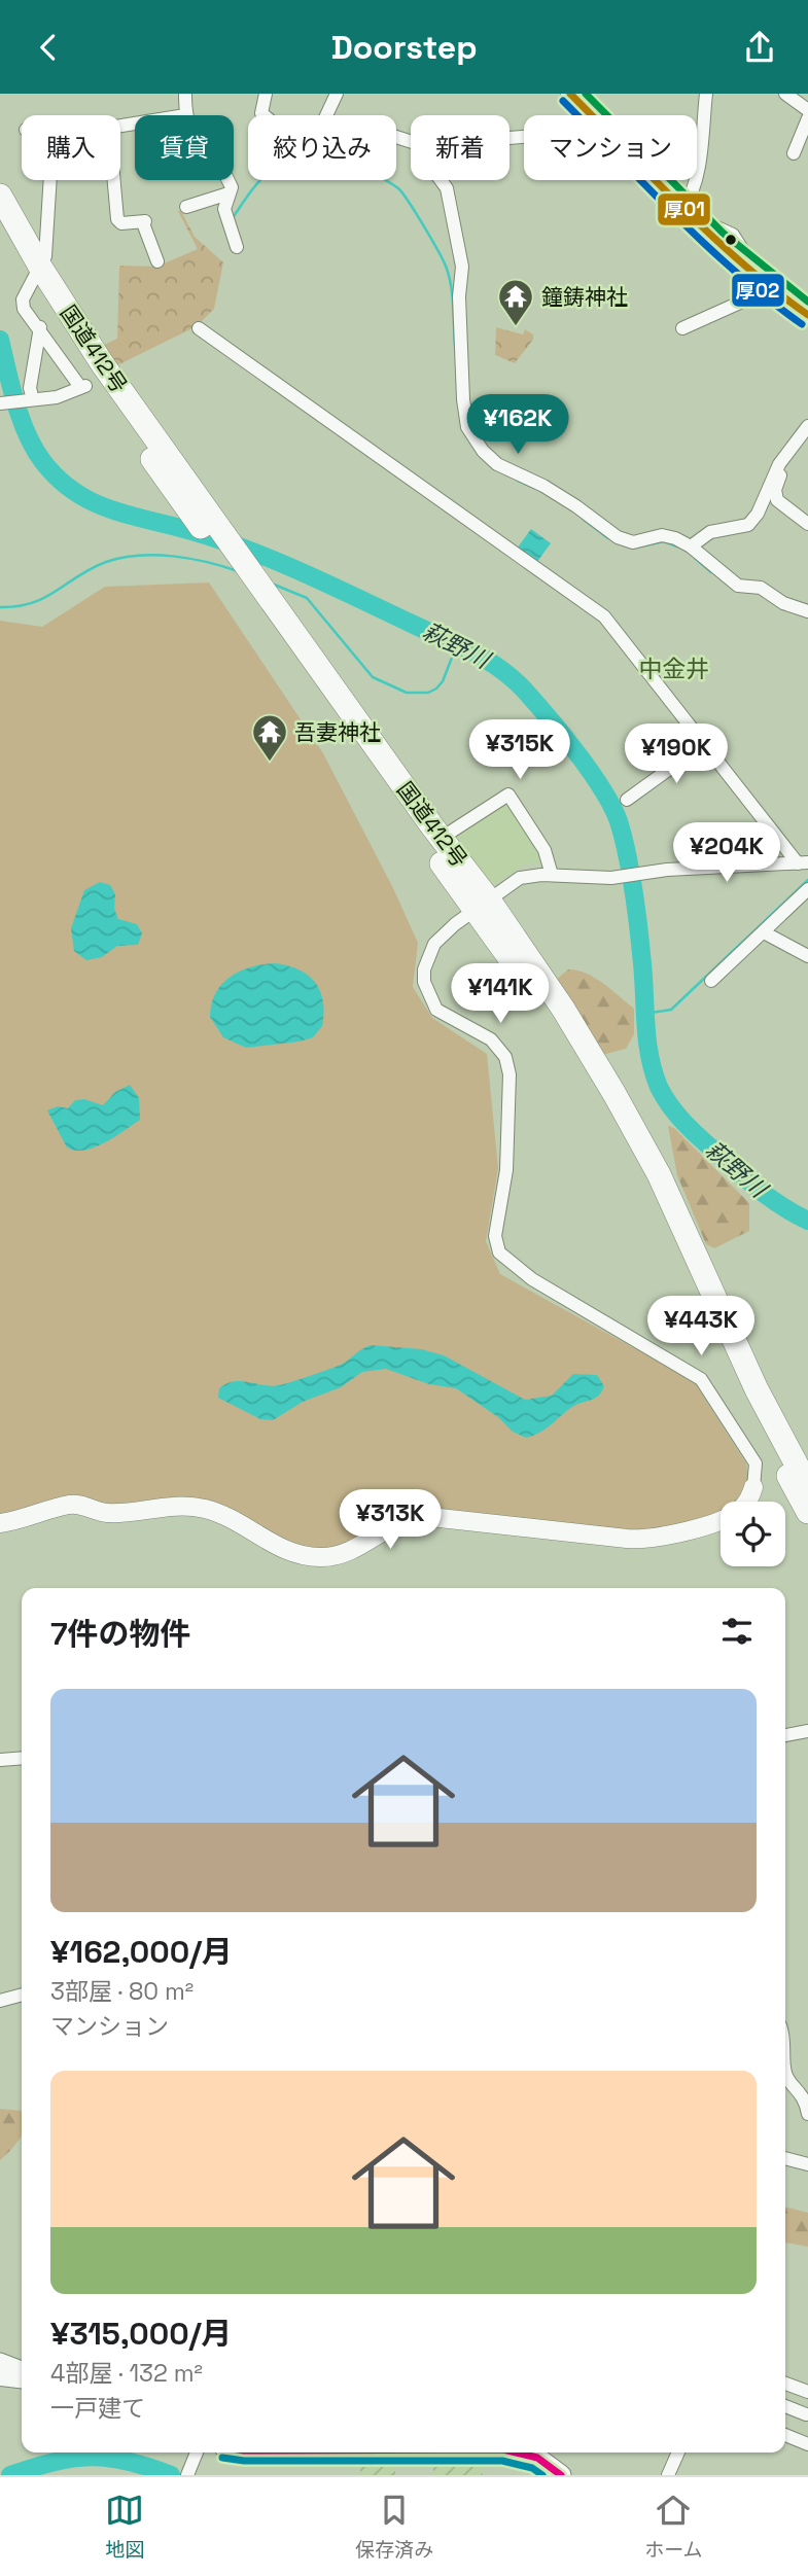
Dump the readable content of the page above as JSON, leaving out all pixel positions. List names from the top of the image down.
{
  "streets": {
    "highway": ["国道412号"]
  },
  "districts": ["中金井"],
  "water": ["萩野川"],
  "places": {
    "temple": ["鐘鋳神社", "吾妻神社"]
  },
  "lines": ["transit line 厚01", "transit line 厚02"],
  "page": {
    "header": "Doorstep",
    "chip": [
      "購入",
      "賃貸",
      "絞り込み",
      "新着",
      "マンション"
    ],
    "price": [
      "¥162K",
      "¥315K",
      "¥190K",
      "¥204K",
      "¥141K",
      "¥443K",
      "¥313K"
    ],
    "heading": "7件の物件",
    "list": [
      {
        "name": "¥162,000/月",
        "note": "3部屋 · 80 m² · マンション"
      },
      {
        "name": "¥315,000/月",
        "note": "4部屋 · 132 m² · 一戸建て"
      }
    ],
    "tabs": ["地図", "保存済み", "ホーム"]
  }
}
